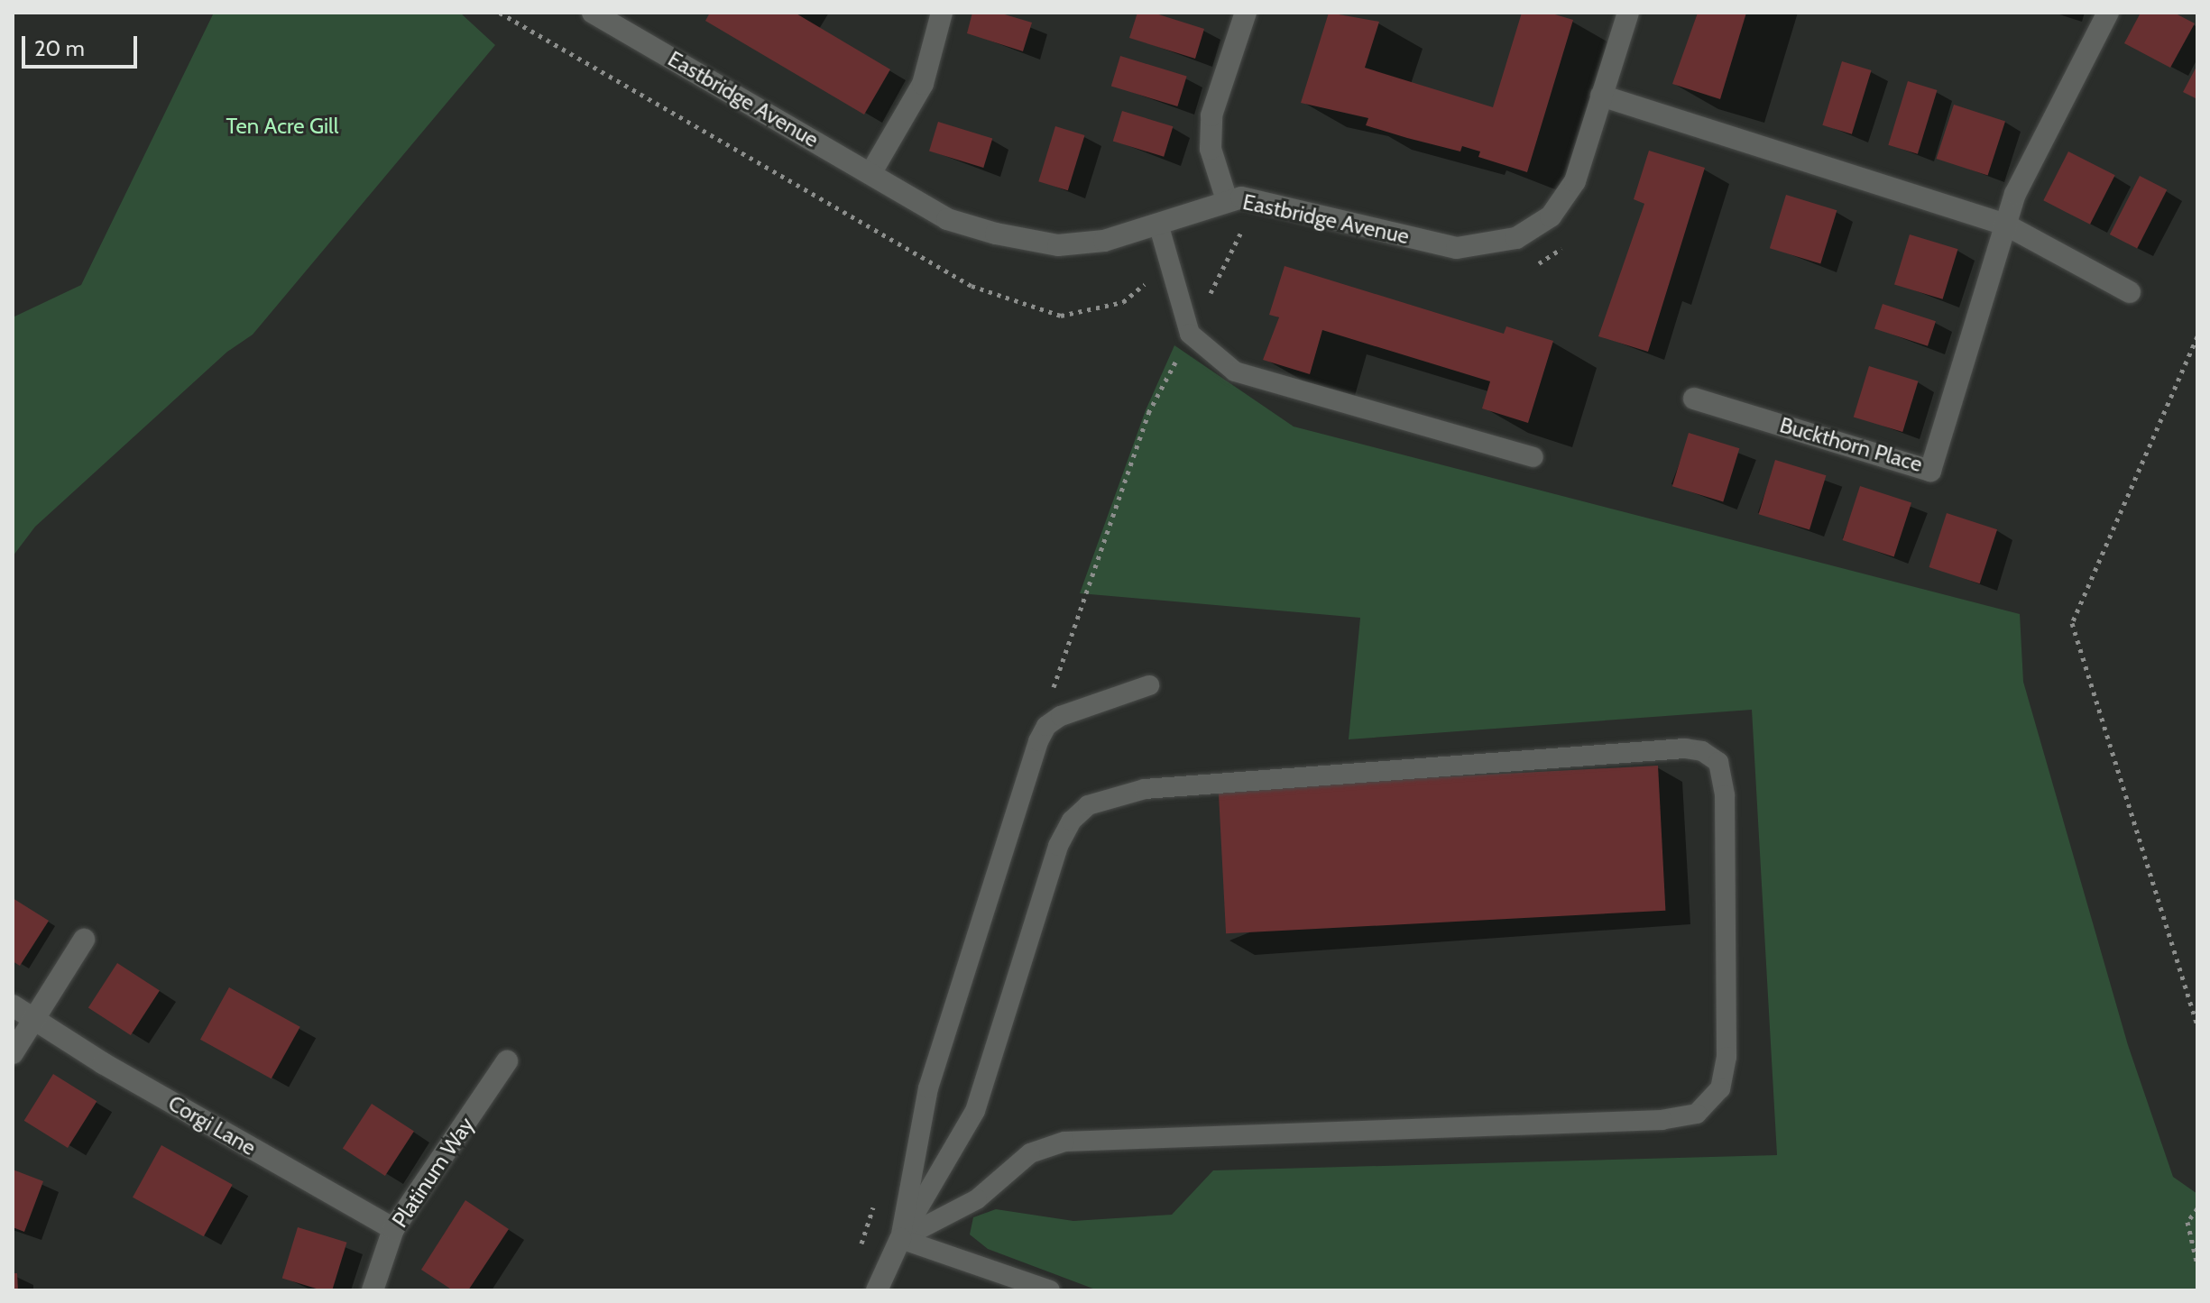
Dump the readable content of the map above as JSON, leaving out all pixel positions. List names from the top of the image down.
{
  "streets": {
    "street": [
      "Eastbridge Avenue",
      "Buckthorn Place",
      "Corgi Lane",
      "Platinum Way"
    ]
  },
  "crossings": [
    ["Corgi Lane", "Platinum Way"]
  ],
  "parks": ["Ten Acre Gill"],
  "scale_bar": "20 m"
}
